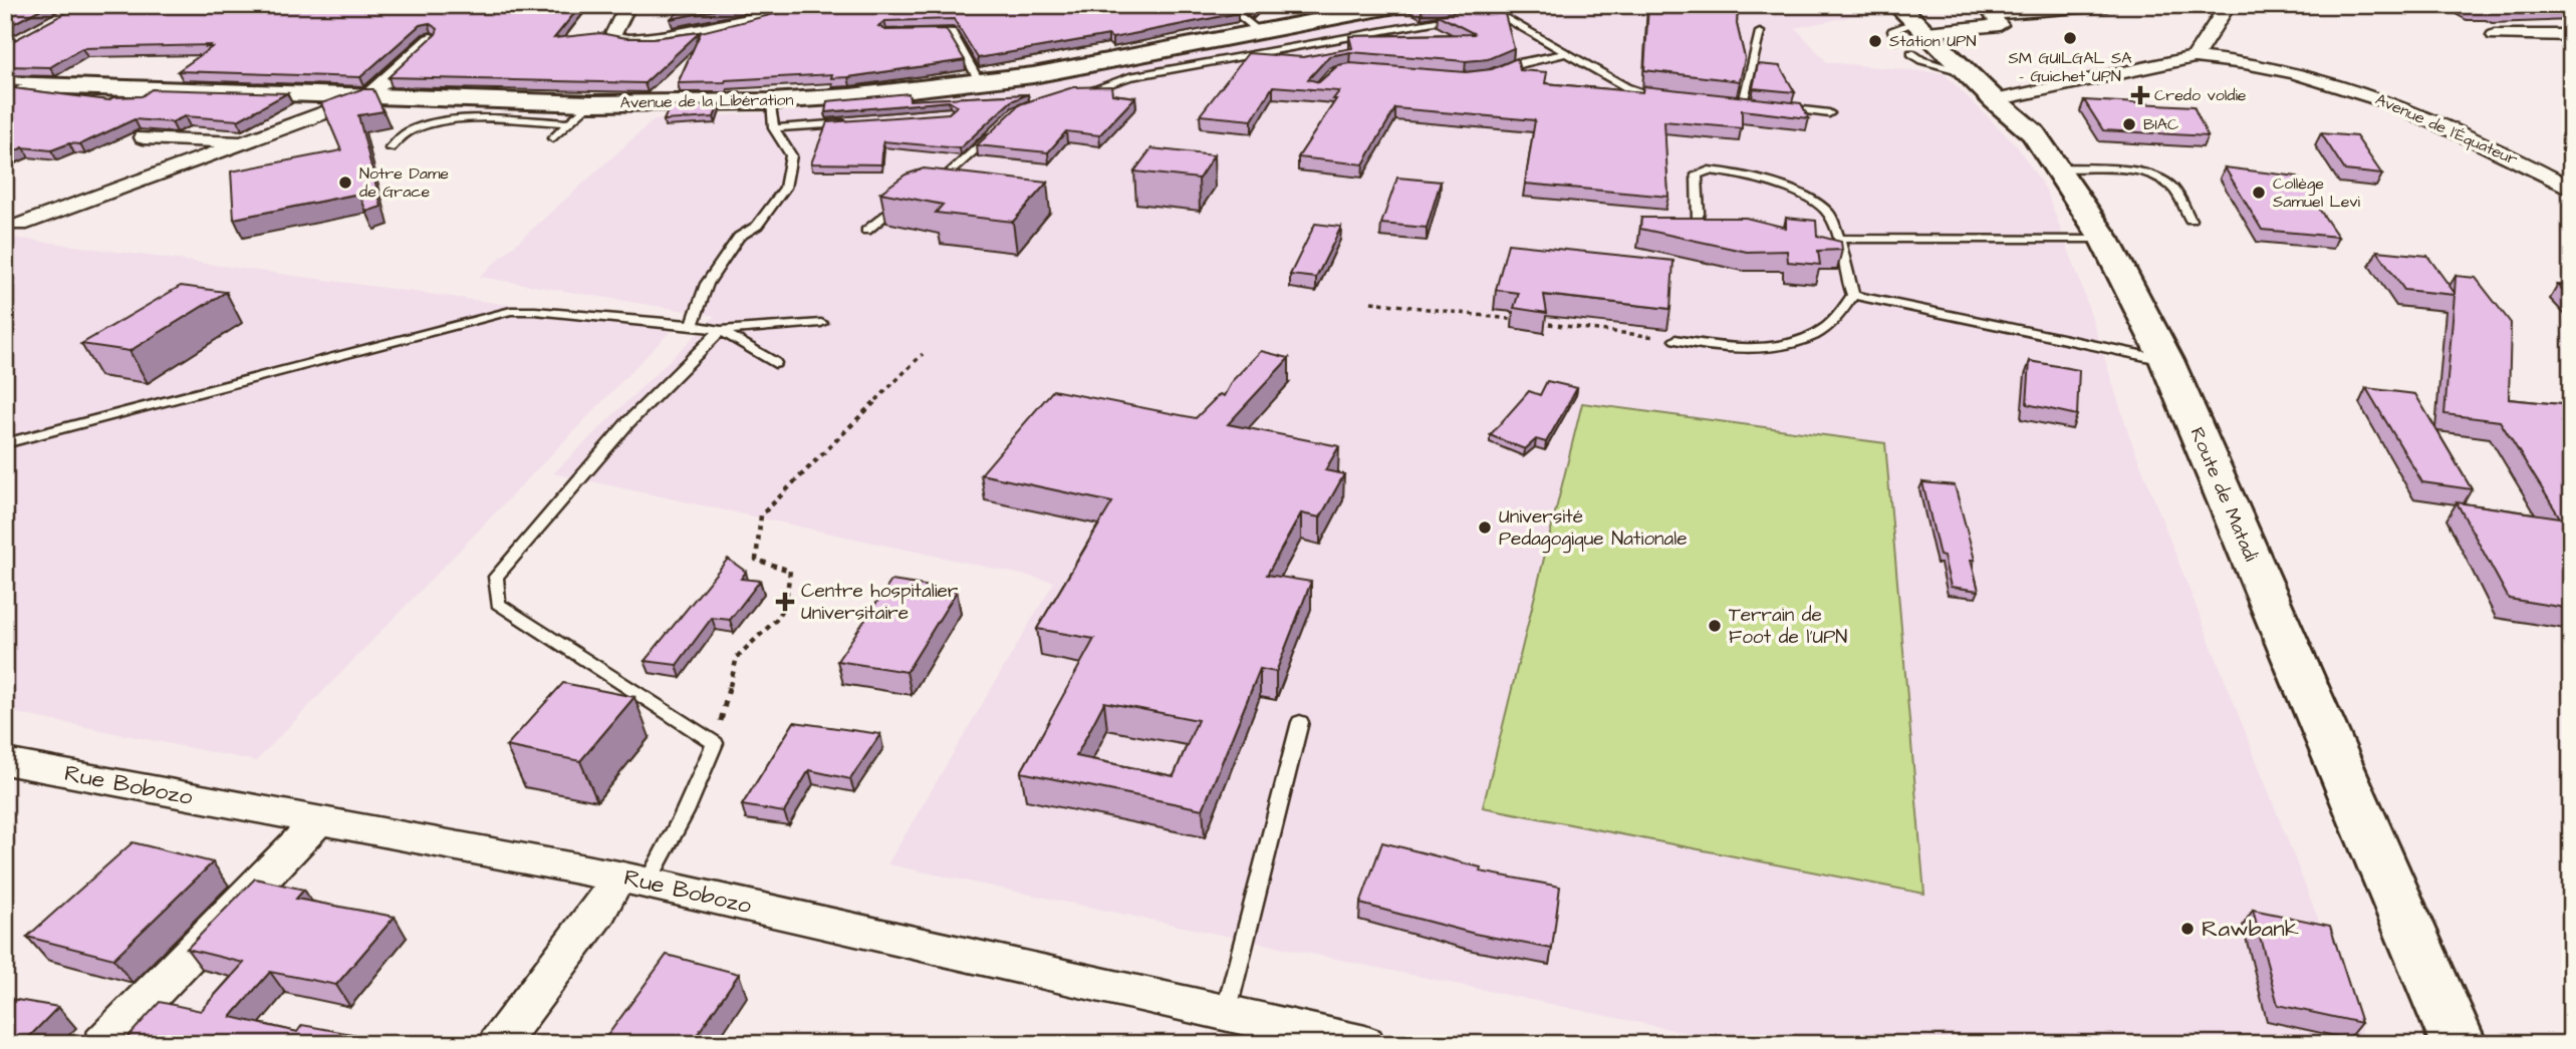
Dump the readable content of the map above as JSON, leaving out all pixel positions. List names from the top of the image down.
{
  "streets": {
    "main road": ["Avenue de la Libération", "Route de Matadi"],
    "street": ["Avenue de l'Équateur", "Rue Bobozo"]
  },
  "crossings": [
    ["Avenue de l'Équateur", "Route de Matadi"]
  ],
  "places": {
    "other": [
      "SM GUILGAL SA - Guichet UPN",
      "Station UPN",
      "BIAC",
      "Notre Dame de Grace",
      "Collège Samuel Levi",
      "Université Pedagogique Nationale",
      "Terrain de Foot de l'UPN",
      "Rawbank"
    ],
    "health": ["Credo voldie", "Centre hospitalier Universitaire"]
  }
}
